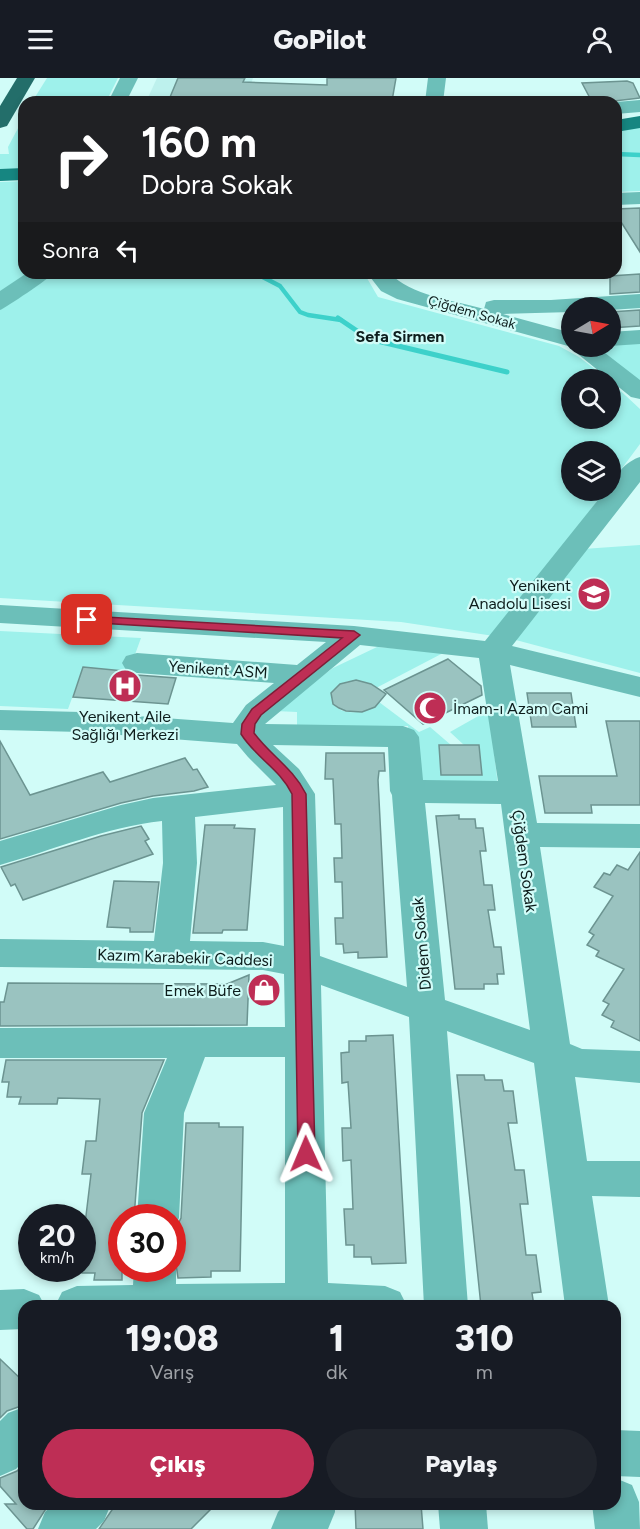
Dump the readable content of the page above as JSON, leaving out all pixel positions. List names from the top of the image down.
{
  "streets": {
    "street": [
      "Çiğdem Sokak",
      "Yenikent ASM",
      "Didem Sokak",
      "Kazım Karabekir Caddesi"
    ]
  },
  "crossings": [
    ["Çiğdem Sokak", "Kazım Karabekir Caddesi"],
    ["Didem Sokak", "Kazım Karabekir Caddesi"]
  ],
  "districts": ["Sefa Sirmen"],
  "places": {
    "school or university": ["Yenikent Anadolu Lisesi"],
    "hospital": ["Yenikent Aile Sağlığı Merkezi"],
    "mosque": ["İmam-ı Azam Cami"],
    "shop": ["Emek Büfe"]
  },
  "north": "right",
  "page": {
    "header": "GoPilot",
    "turn": ["160 m", "Dobra Sokak"],
    "then": "Sonra",
    "speed": "20 km/h",
    "limit": "30",
    "eta": [
      "19:08",
      "Varış",
      "1",
      "dk",
      "310",
      "m"
    ],
    "buttons": ["Çıkış", "Paylaş"]
  }
}
